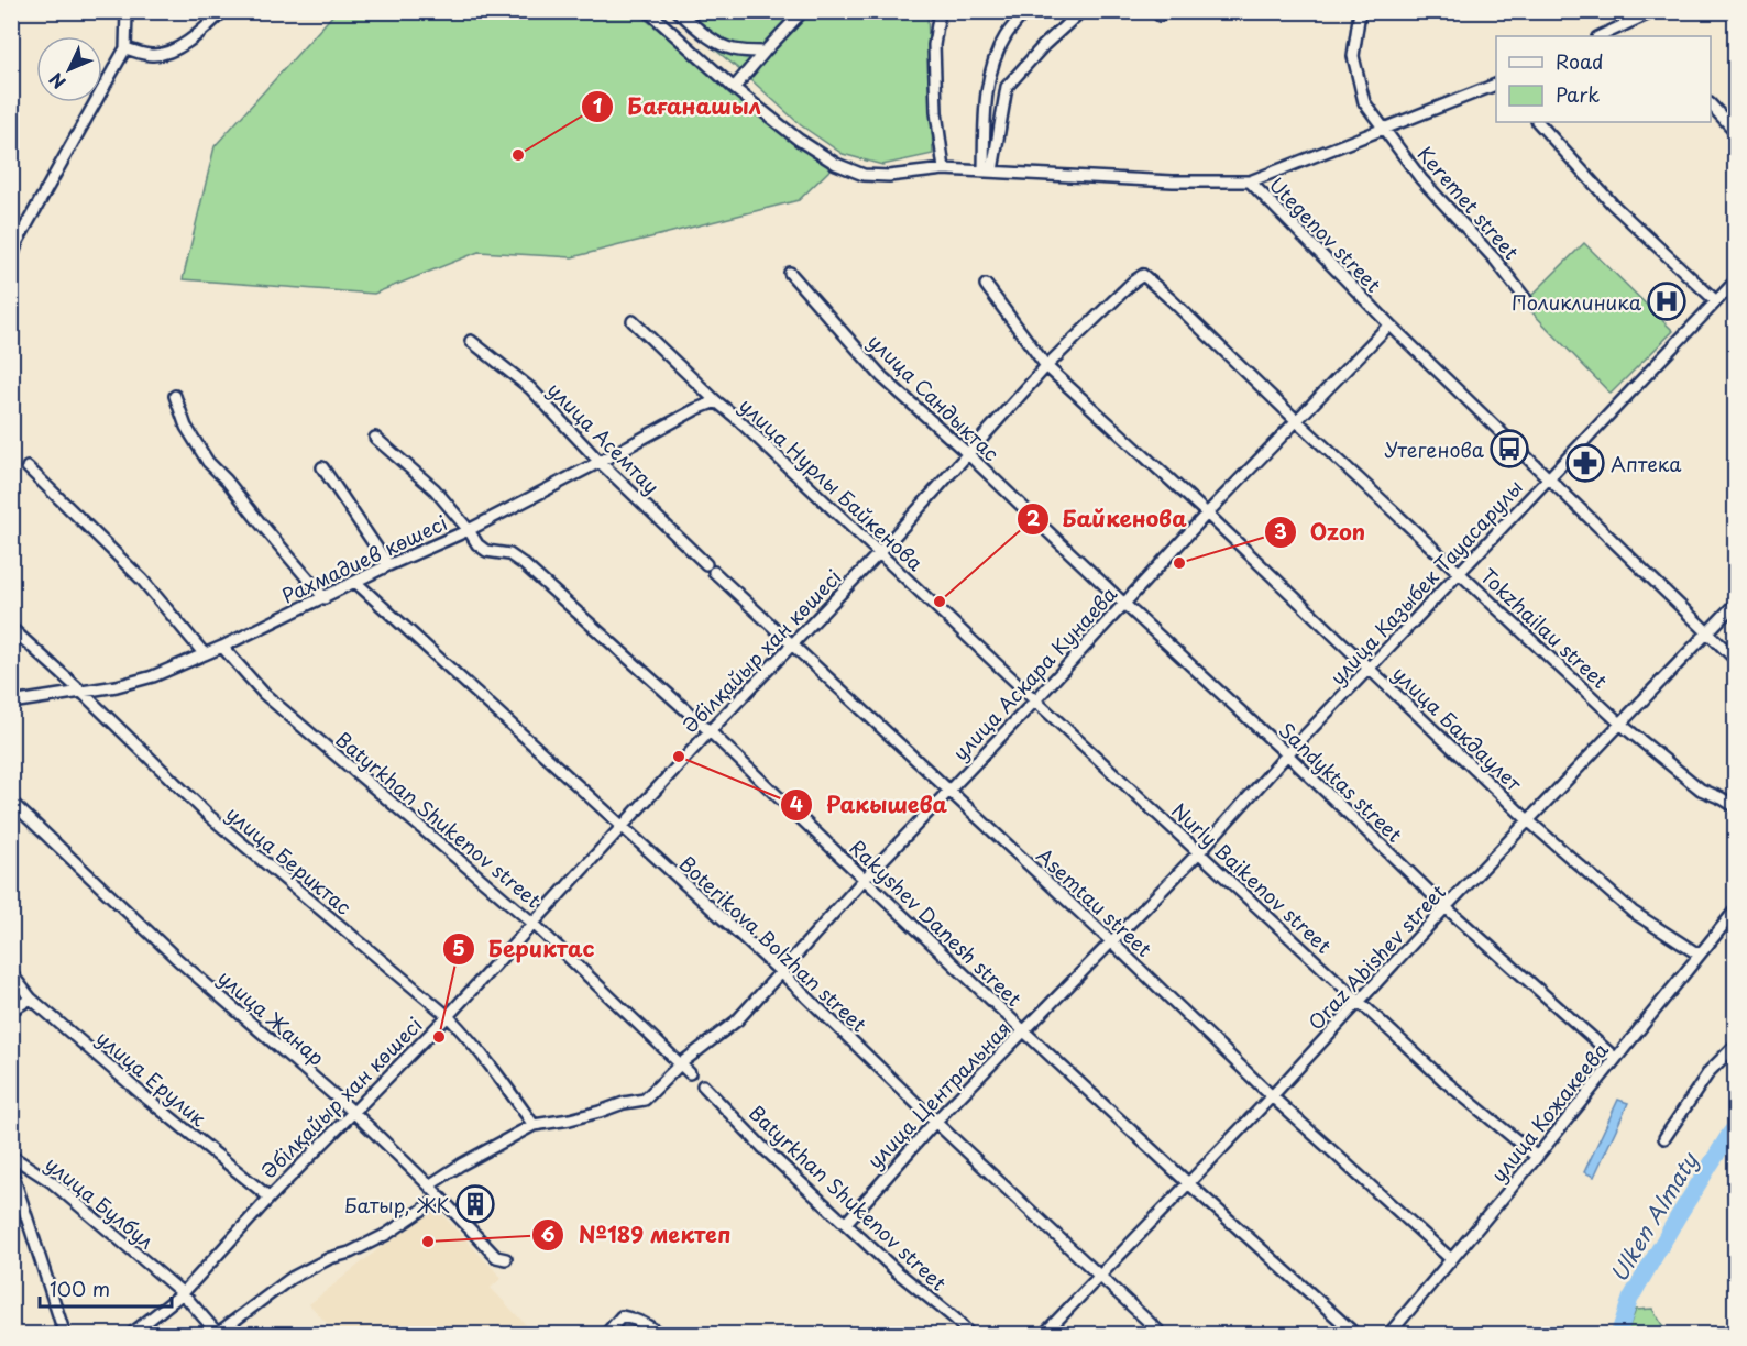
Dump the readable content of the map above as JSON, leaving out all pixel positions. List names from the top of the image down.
{
  "streets": {
    "street": [
      "Keremet street",
      "Utegenov street",
      "улица Сандыктас",
      "улица Асемтау",
      "улица Нурлы Байкенова",
      "Рахмадиев көшесі",
      "улица Казыбек Тауасарулы",
      "Tokzhailau street",
      "Әбілқайыр хан көшесі",
      "улица Аскара Кунаева",
      "улица Бакдаулет",
      "Sandyktas street",
      "Batyrkhan Shukenov street",
      "улица Бериктас",
      "Nurly Baikenov street",
      "Asemtau street",
      "Rakyshev Danesh street",
      "Boterikova Bolzhan street",
      "Oraz Abishev street",
      "улица Жанар",
      "улица Ерулик",
      "улица Центральная",
      "улица Кожакеева",
      "улица Булбул"
    ]
  },
  "crossings": [
    ["Utegenov street", "улица Казыбек Тауасарулы"],
    ["Utegenov street", "улица Аскара Кунаева"],
    ["Utegenov street", "Oraz Abishev street"],
    ["улица Сандыктас", "Әбілқайыр хан көшесі"],
    ["улица Асемтау", "Рахмадиев көшесі"],
    ["улица Асемтау", "Asemtau street"],
    ["улица Нурлы Байкенова", "Рахмадиев көшесі"],
    ["улица Нурлы Байкенова", "Әбілқайыр хан көшесі"],
    ["улица Нурлы Байкенова", "улица Аскара Кунаева"],
    ["улица Нурлы Байкенова", "Nurly Baikenov street"],
    ["Рахмадиев көшесі", "Batyrkhan Shukenov street"],
    ["Рахмадиев көшесі", "улица Бериктас"],
    ["Рахмадиев көшесі", "Rakyshev Danesh street"],
    ["Рахмадиев көшесі", "Boterikova Bolzhan street"],
    ["улица Казыбек Тауасарулы", "Tokzhailau street"],
    ["улица Казыбек Тауасарулы", "улица Бакдаулет"],
    ["улица Казыбек Тауасарулы", "Sandyktas street"],
    ["улица Казыбек Тауасарулы", "Nurly Baikenov street"],
    ["улица Казыбек Тауасарулы", "улица Центральная"],
    ["Tokzhailau street", "Әбілқайыр хан көшесі"],
    ["Tokzhailau street", "улица Аскара Кунаева"],
    ["Tokzhailau street", "Oraz Abishev street"],
    ["Әбілқайыр хан көшесі", "улица Бакдаулет"],
    ["Әбілқайыр хан көшесі", "Batyrkhan Shukenov street"],
    ["Әбілқайыр хан көшесі", "улица Бериктас"],
    ["Әбілқайыр хан көшесі", "Asemtau street"],
    ["Әбілқайыр хан көшесі", "Rakyshev Danesh street"],
    ["Әбілқайыр хан көшесі", "Boterikova Bolzhan street"],
    ["Әбілқайыр хан көшесі", "улица Жанар"],
    ["Әбілқайыр хан көшесі", "улица Ерулик"],
    ["Әбілқайыр хан көшесі", "улица Булбул"],
    ["улица Аскара Кунаева", "улица Бакдаулет"],
    ["улица Аскара Кунаева", "Sandyktas street"],
    ["улица Аскара Кунаева", "Batyrkhan Shukenov street"],
    ["улица Аскара Кунаева", "улица Бериктас"],
    ["улица Аскара Кунаева", "Nurly Baikenov street"],
    ["улица Аскара Кунаева", "Asemtau street"],
    ["улица Аскара Кунаева", "Rakyshev Danesh street"],
    ["улица Аскара Кунаева", "Boterikova Bolzhan street"],
    ["улица Аскара Кунаева", "улица Жанар"],
    ["улица Бакдаулет", "Oraz Abishev street"],
    ["улица Бакдаулет", "улица Кожакеева"],
    ["Sandyktas street", "Oraz Abishev street"],
    ["Sandyktas street", "улица Кожакеева"],
    ["Batyrkhan Shukenov street", "улица Центральная"],
    ["Nurly Baikenov street", "Oraz Abishev street"],
    ["Nurly Baikenov street", "улица Центральная"],
    ["Nurly Baikenov street", "улица Кожакеева"],
    ["Asemtau street", "Oraz Abishev street"],
    ["Asemtau street", "улица Центральная"],
    ["Asemtau street", "улица Кожакеева"],
    ["Rakyshev Danesh street", "Oraz Abishev street"],
    ["Rakyshev Danesh street", "улица Центральная"],
    ["Boterikova Bolzhan street", "Oraz Abishev street"],
    ["Boterikova Bolzhan street", "улица Центральная"]
  ],
  "water": ["Ulken Almaty"],
  "places": {
    "other": [
      "Бағанашыл",
      "Ozon",
      "Байкенова",
      "Ракышева",
      "Бериктас",
      "№189 мектеп"
    ],
    "hospital": ["Поликлиника"],
    "bus stop": ["Утегенова"],
    "pharmacy": ["Аптека"],
    "building": ["Батыр, ЖК"]
  },
  "legend": ["Road", "Park"],
  "scale_bar": "100 m",
  "north": "bottom left"
}
